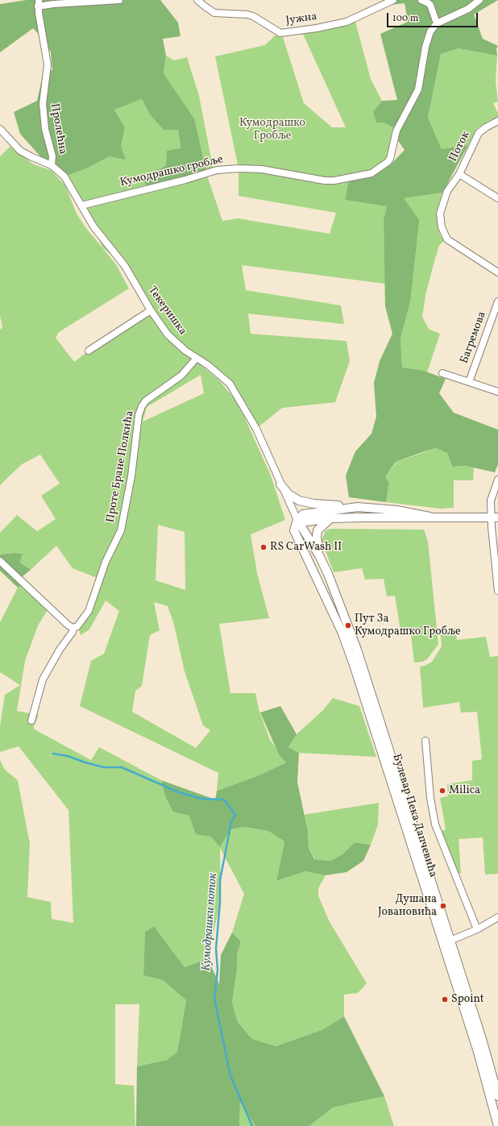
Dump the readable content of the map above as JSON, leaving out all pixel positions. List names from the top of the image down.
{
  "streets": {
    "street": [
      "Јужна",
      "Пролећна",
      "Поток",
      "Кумодрашко гробље",
      "Текеришка",
      "Багремова",
      "Проте Бране Полкића",
      "Булевар Пека Дапчевића"
    ]
  },
  "crossings": [
    ["Пролећна", "Текеришка"],
    ["Кумодрашко гробље", "Текеришка"],
    ["Текеришка", "Проте Бране Полкића"],
    ["Текеришка", "Булевар Пека Дапчевића"]
  ],
  "water": ["Кумодрашки поток"],
  "parks": ["Кумодрашко Гробље"],
  "places": [
    "RS CarWash II",
    "Пут За Кумодрашко Гробље",
    "Milica",
    "Душана Јовановића",
    "Spoint"
  ],
  "scale_bar": "100 m"
}
